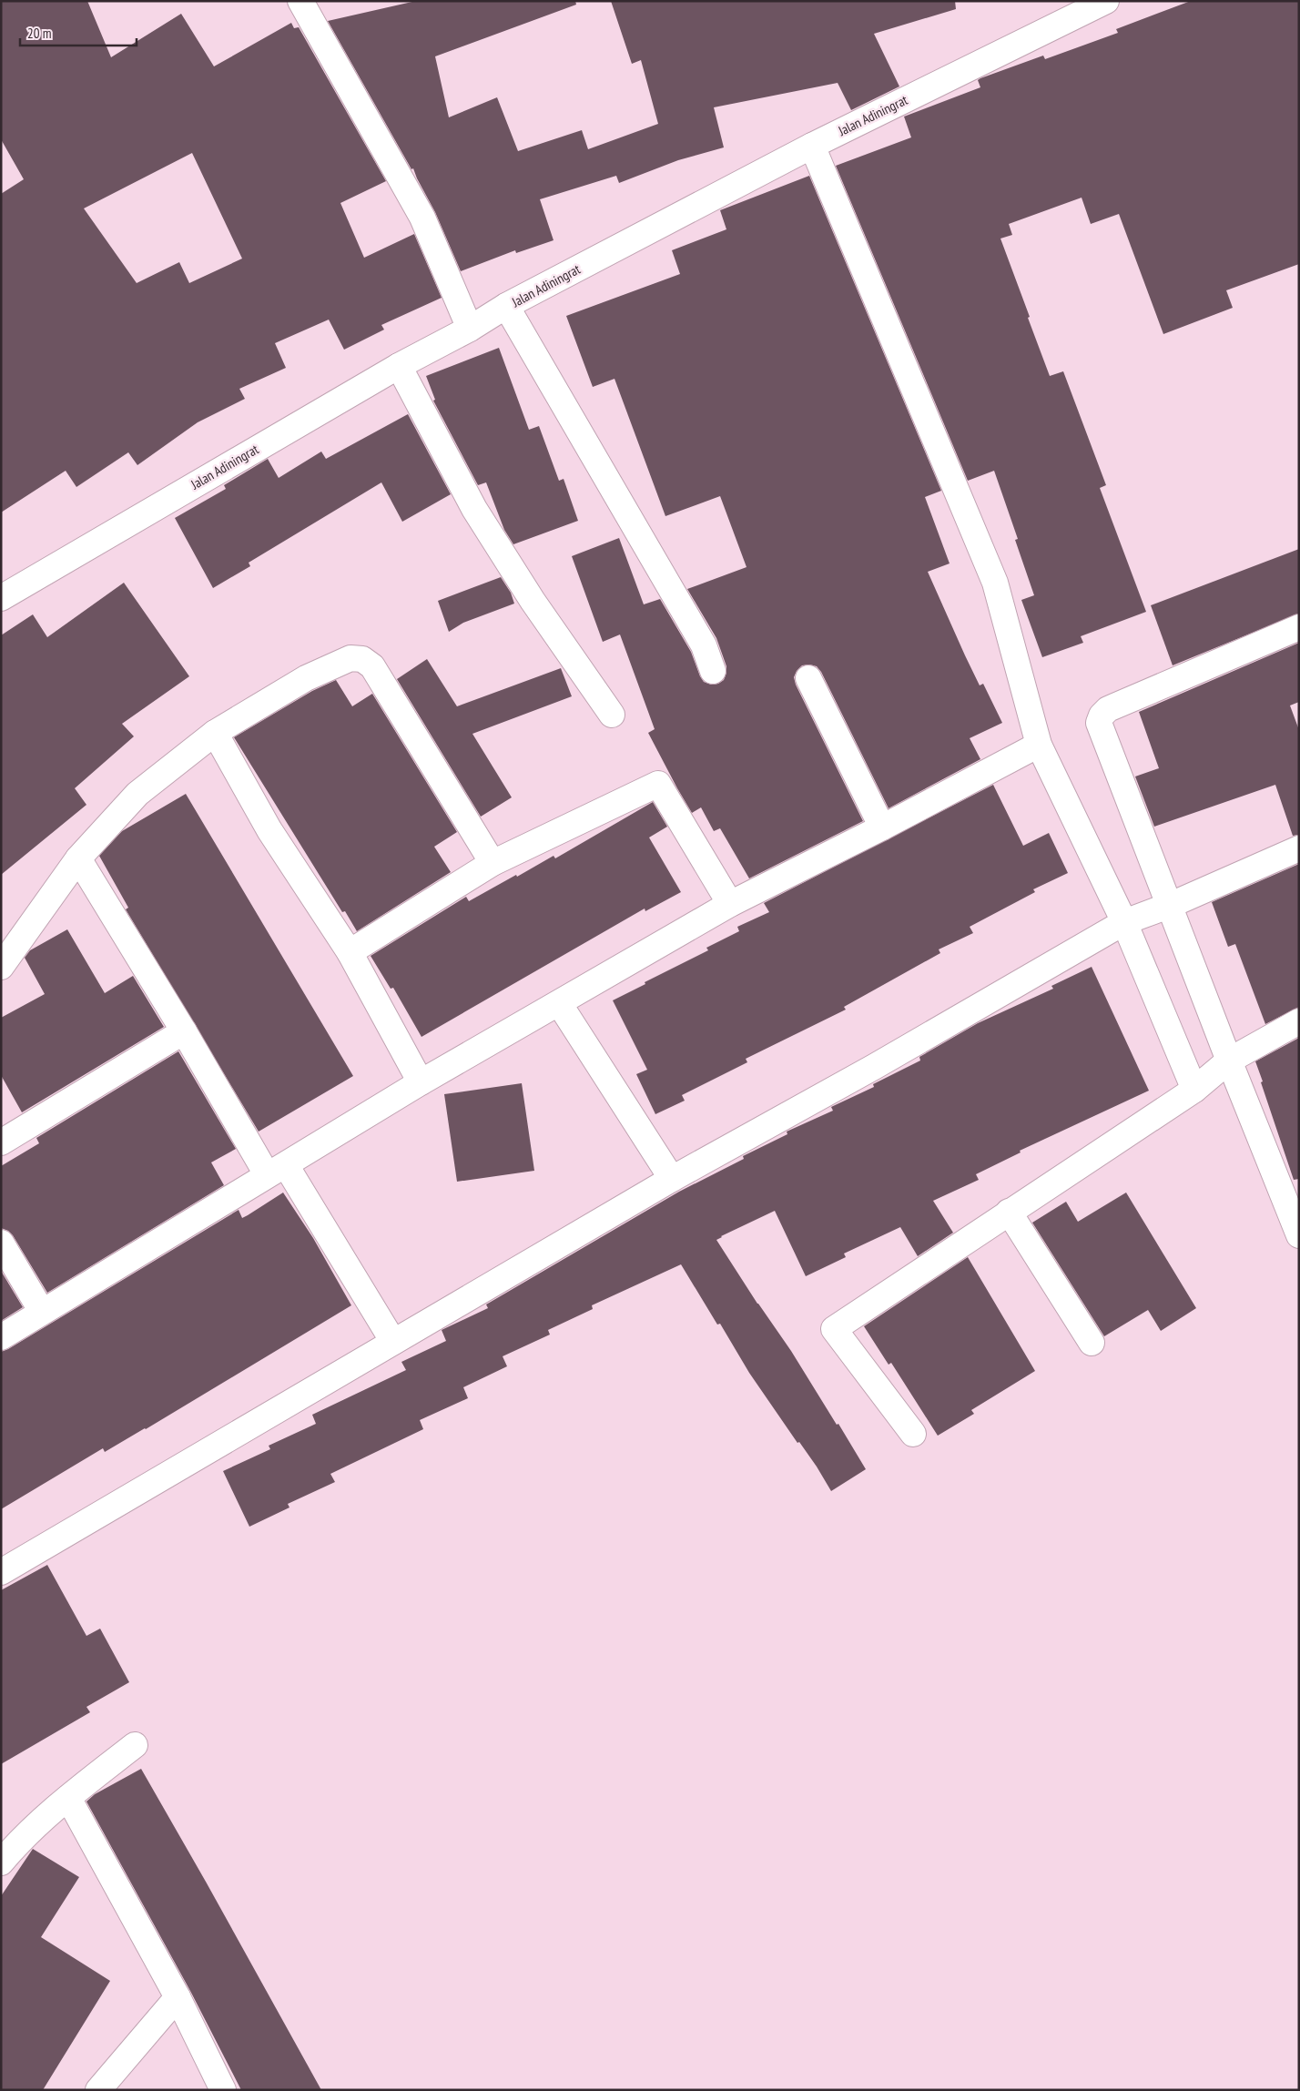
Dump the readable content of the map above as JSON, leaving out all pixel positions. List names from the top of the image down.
{
  "streets": {
    "street": ["Jalan Adiningrat"]
  },
  "scale_bar": "20 m"
}
